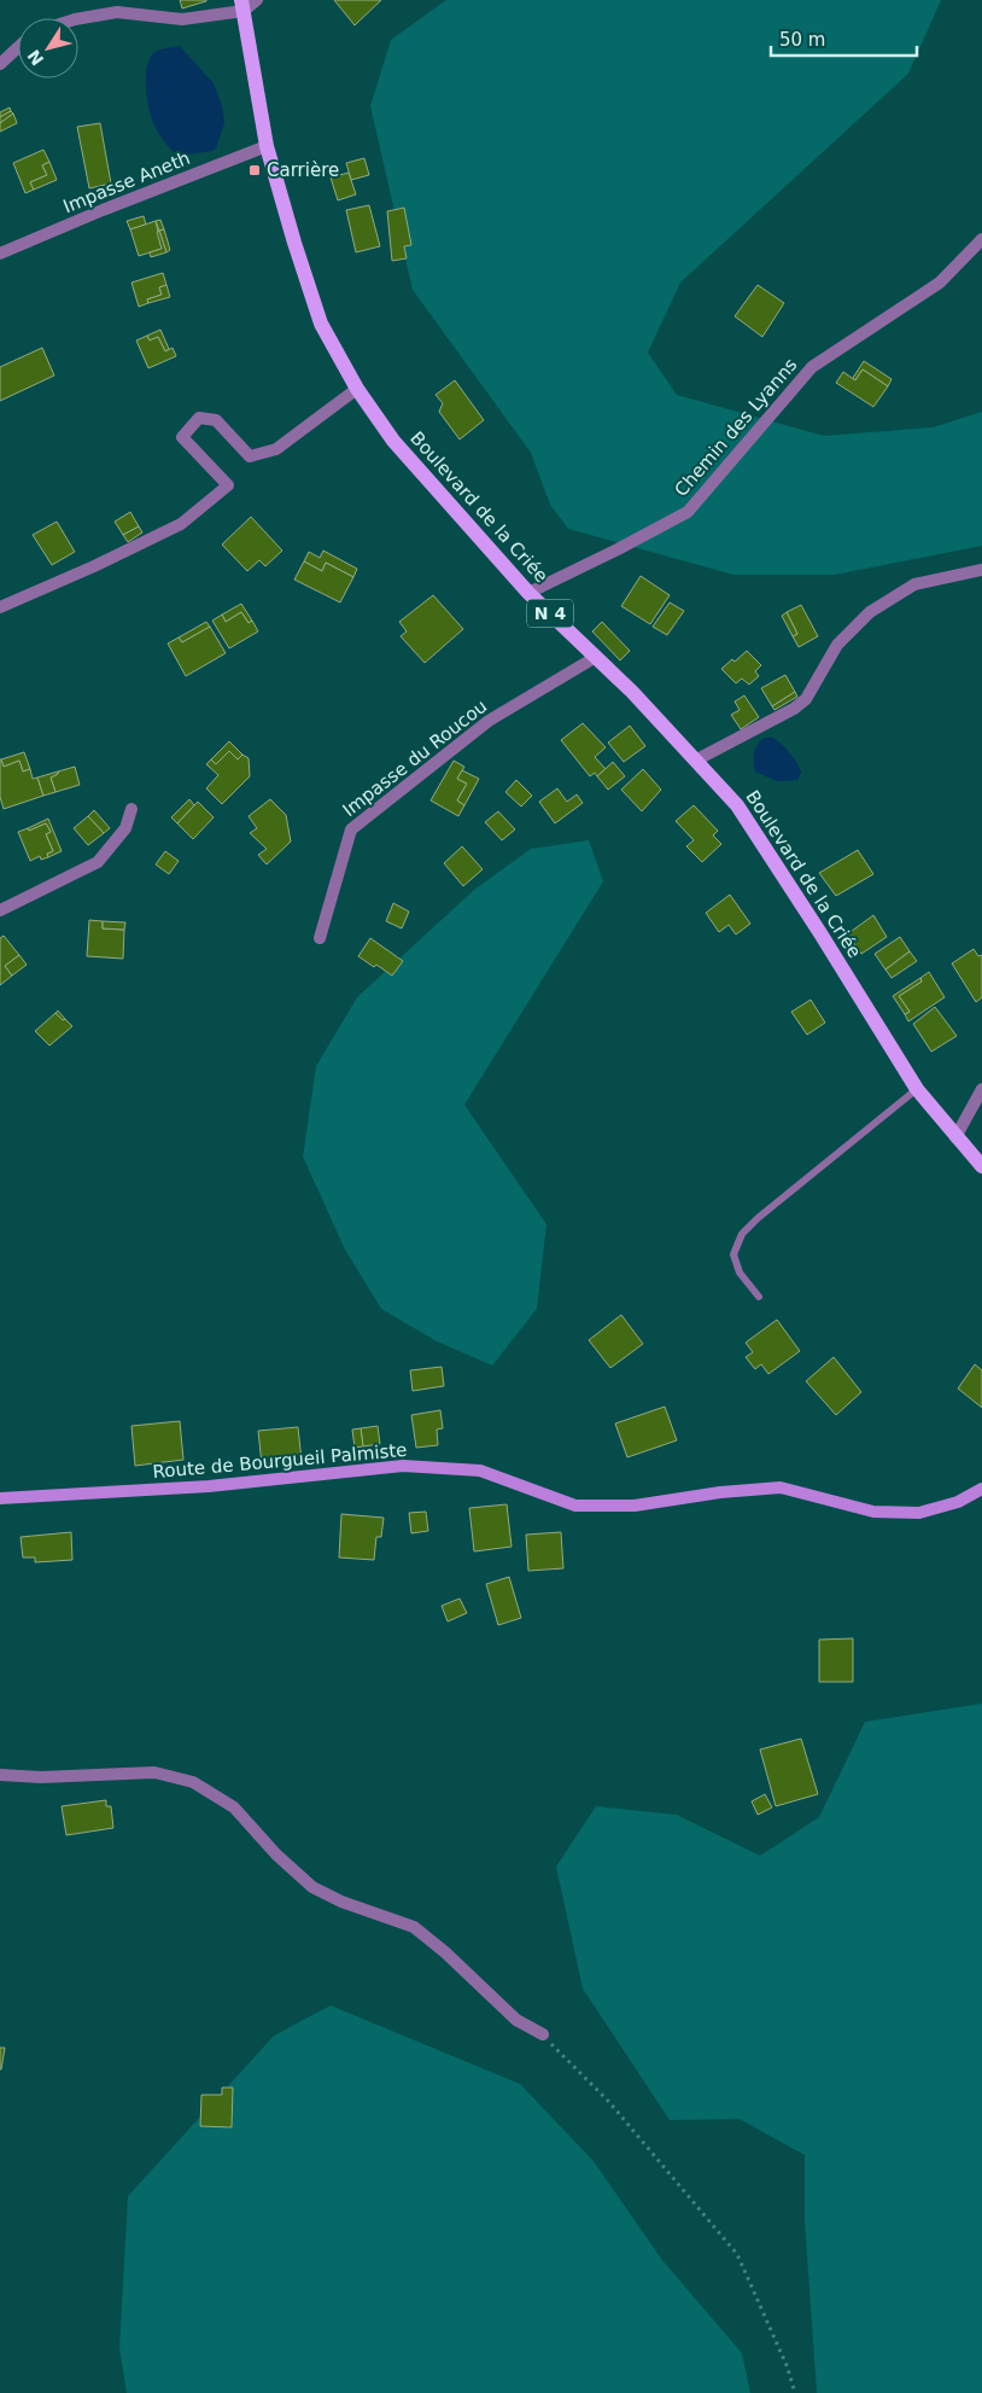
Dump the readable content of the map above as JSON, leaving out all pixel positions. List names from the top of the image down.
{
  "streets": {
    "main road": ["Boulevard de la Criée", "N 4"],
    "street": [
      "Impasse Aneth",
      "Chemin des Lyanns",
      "Impasse du Roucou",
      "Route de Bourgueil Palmiste"
    ]
  },
  "crossings": [
    ["Impasse Aneth", "Boulevard de la Criée"],
    ["Chemin des Lyanns", "Boulevard de la Criée"],
    ["Boulevard de la Criée", "Impasse du Roucou"]
  ],
  "places": {
    "transit": ["Carrière"]
  },
  "scale_bar": "50 m",
  "north": "bottom left"
}
